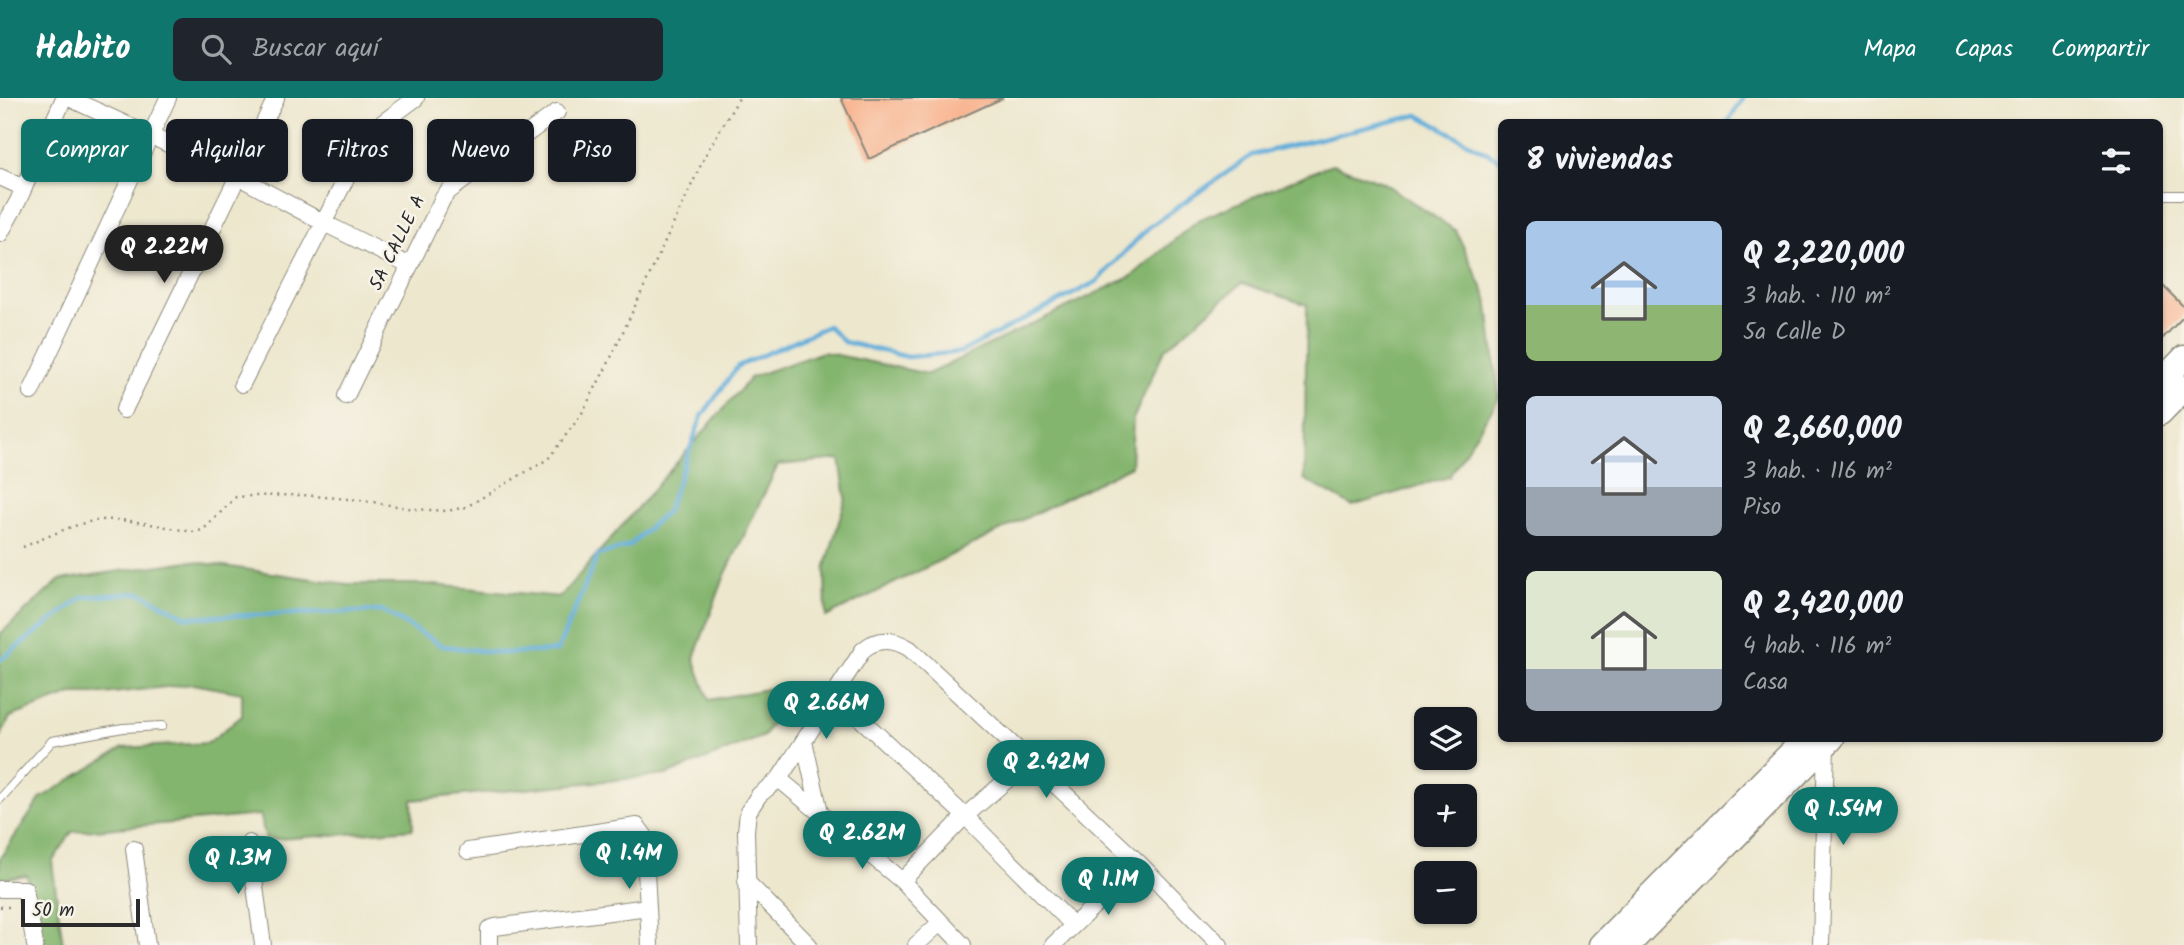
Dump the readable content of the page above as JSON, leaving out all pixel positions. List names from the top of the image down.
{
  "streets": {
    "street": ["5A CALLE A"]
  },
  "scale_bar": "50 m",
  "page": {
    "header": "Habito",
    "search": "Buscar aquí",
    "nav": ["Mapa", "Capas", "Compartir"],
    "chip": [
      "Comprar",
      "Alquilar",
      "Filtros",
      "Nuevo",
      "Piso"
    ],
    "heading": "8 viviendas",
    "list": [
      {
        "name": "Q 2,220,000",
        "note": "3 hab. · 110 m² · 5a Calle D"
      },
      {
        "name": "Q 2,660,000",
        "note": "3 hab. · 116 m² · Piso"
      },
      {
        "name": "Q 2,420,000",
        "note": "4 hab. · 116 m² · Casa"
      }
    ],
    "price": [
      "Q 2.22M",
      "Q 2.66M",
      "Q 2.42M",
      "Q 1.54M",
      "Q 2.62M",
      "Q 1.4M",
      "Q 1.3M",
      "Q 1.1M"
    ],
    "map_buttons": ["+", "−"],
    "scale": "50 m"
  }
}
